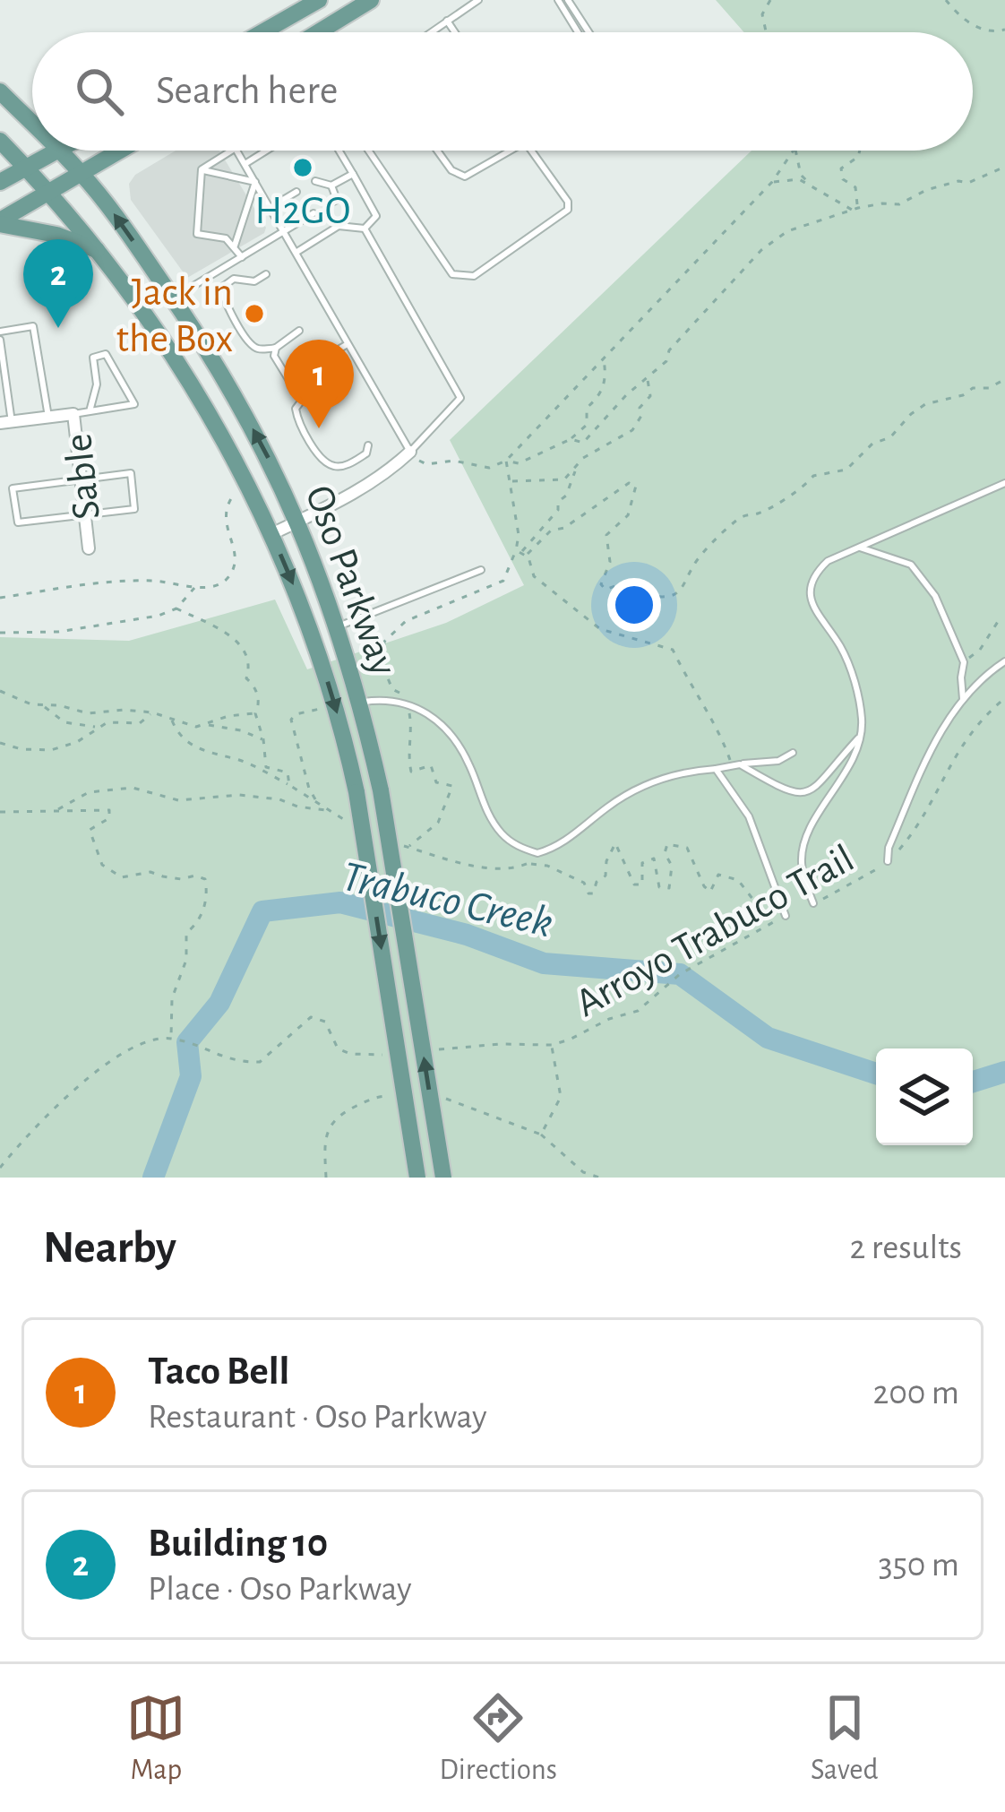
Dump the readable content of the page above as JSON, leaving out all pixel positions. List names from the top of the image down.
{
  "streets": {
    "main road": ["Oso Parkway"],
    "street": ["Sable"],
    "path": ["Arroyo Trabuco Trail"]
  },
  "water": ["Trabuco Creek"],
  "places": ["H2GO", "Jack in the Box"],
  "page": {
    "search": "Search here",
    "pins": ["2", "1"],
    "heading": ["Nearby", "2 results"],
    "list": [
      {
        "mark": "1",
        "name": "Taco Bell",
        "note": "Restaurant · Oso Parkway",
        "value": "200 m"
      },
      {
        "mark": "2",
        "name": "Building 10",
        "note": "Place · Oso Parkway",
        "value": "350 m"
      }
    ],
    "nav": ["Map", "Directions", "Saved"]
  }
}
